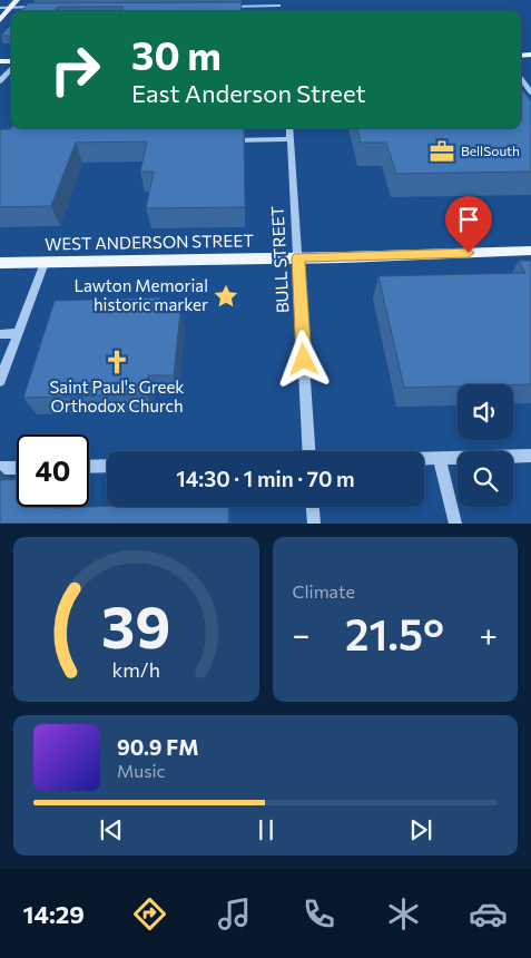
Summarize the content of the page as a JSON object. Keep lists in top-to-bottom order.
{
  "streets": {
    "main road": ["WEST ANDERSON STREET"],
    "street": ["BULL STREET"]
  },
  "crossings": [
    ["WEST ANDERSON STREET", "BULL STREET"]
  ],
  "places": {
    "office": ["BellSouth"],
    "place": ["Lawton Memorial historic marker"],
    "church": ["Saint Paul's Greek Orthodox Church"]
  },
  "page": {
    "turn": ["30 m", "East Anderson Street"],
    "limit": "40",
    "trip": "14:30 · 1 min · 70 m",
    "tile": "Climate",
    "heat": ["−", "21.5°", "+"],
    "song": ["90.9 FM", "Music"],
    "tabs": "14:29",
    "gauge": ["39", "km/h"]
  }
}
